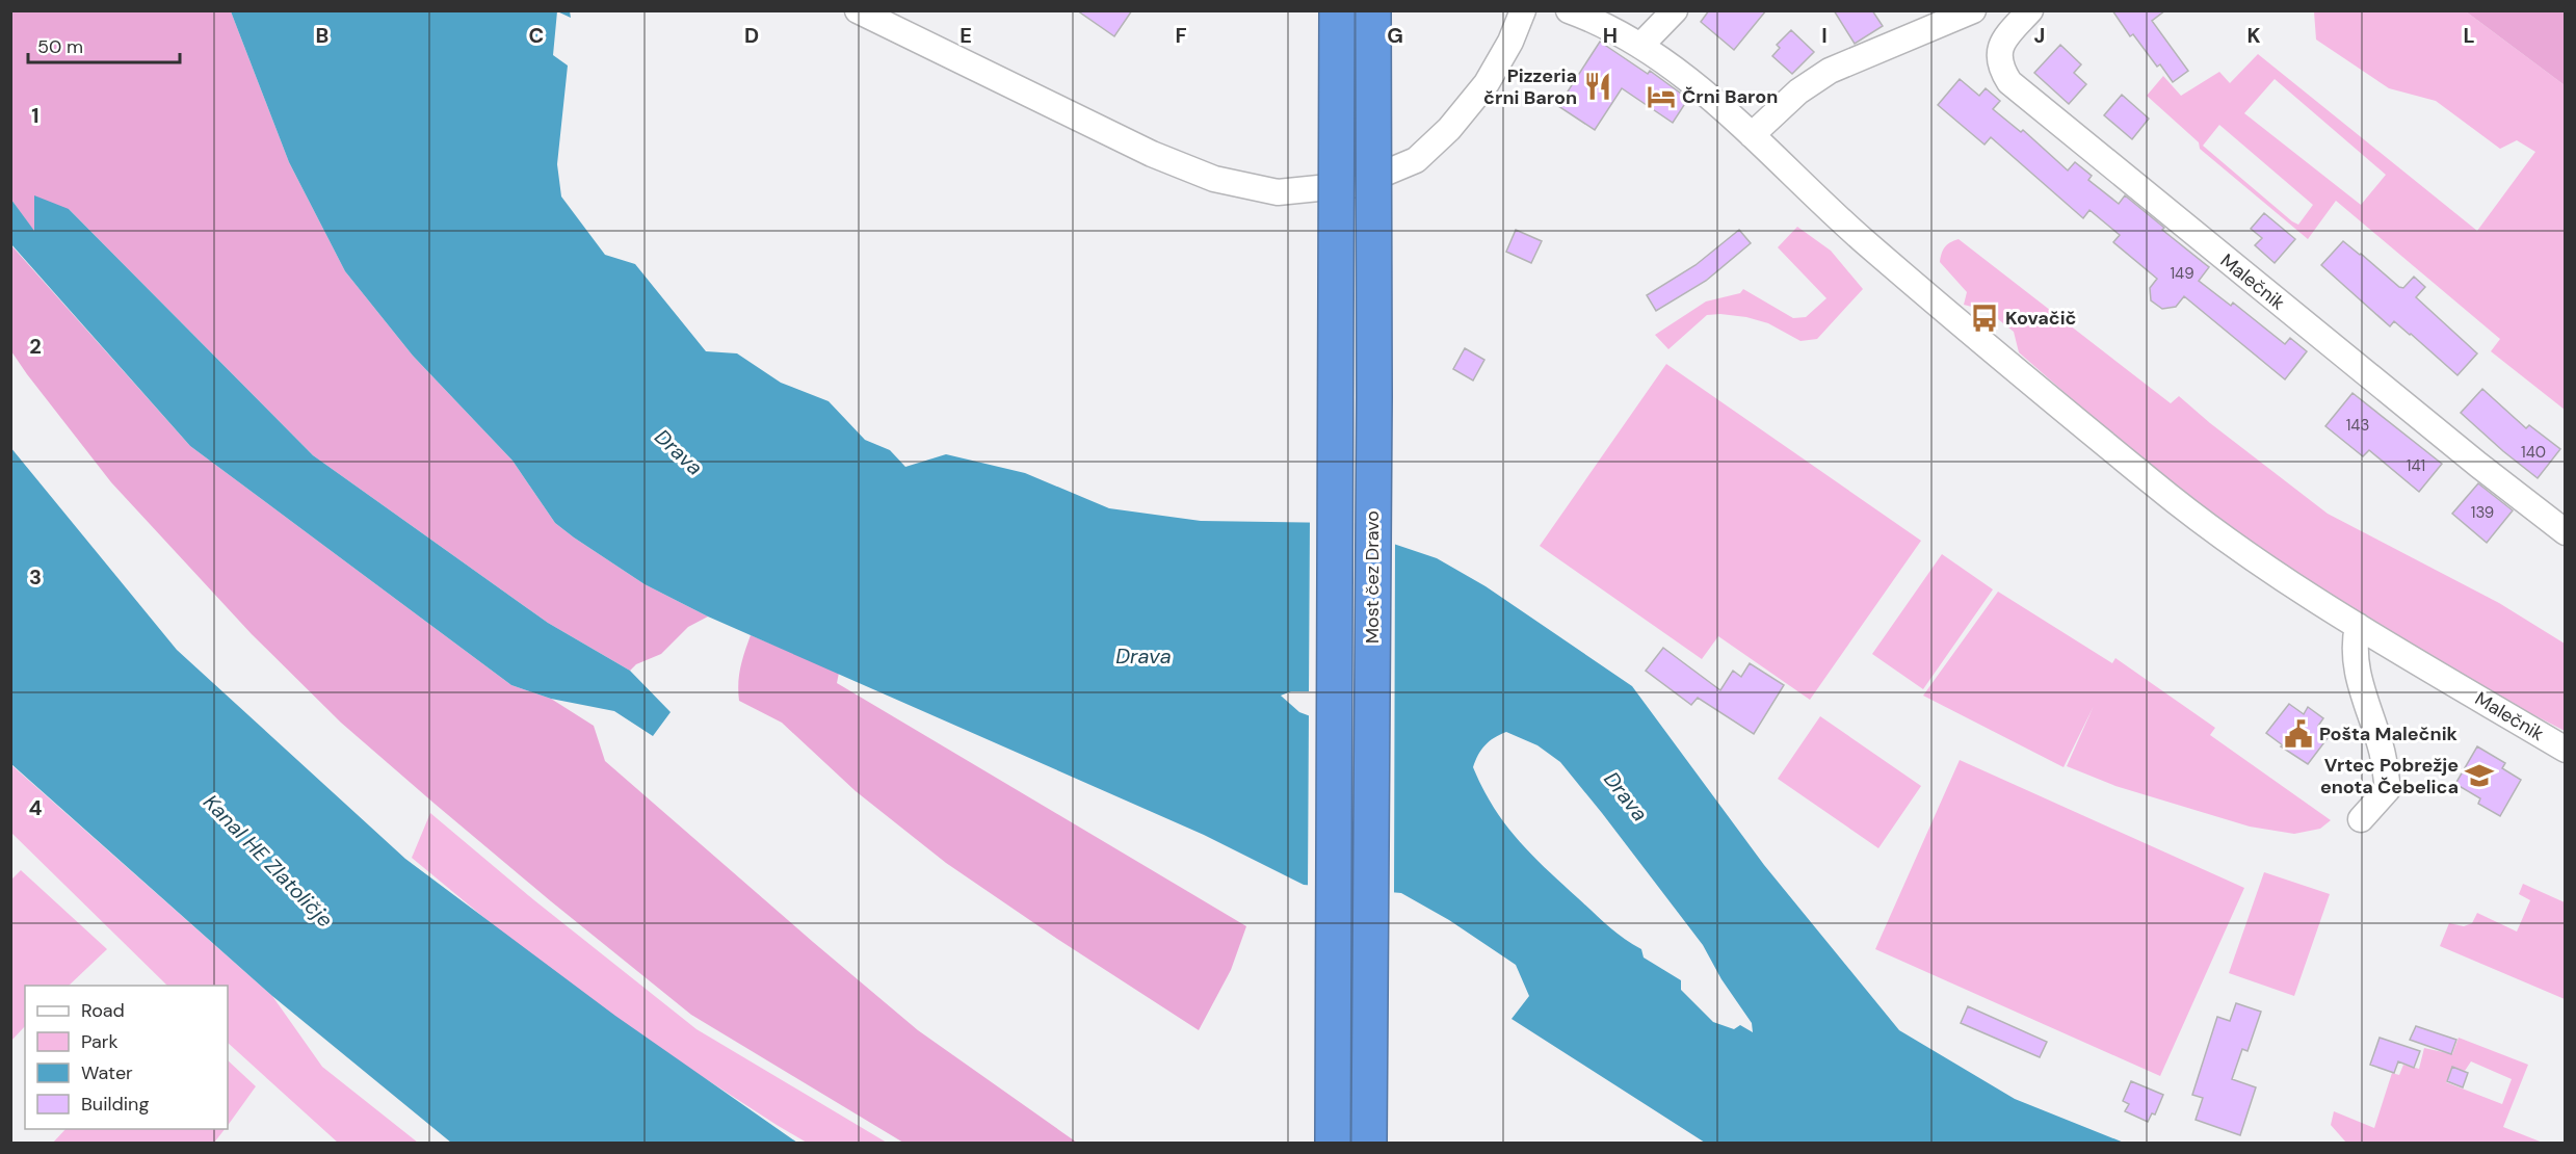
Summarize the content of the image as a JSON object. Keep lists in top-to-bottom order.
{
  "streets": {
    "highway": ["Most čez Dravo"],
    "street": ["Malečnik"]
  },
  "water": ["Drava", "Kanal HE Zlatoličje"],
  "places": {
    "restaurant": ["Pizzeria črni Baron"],
    "hotel": ["Črni Baron"],
    "bus stop": ["Kovačič"],
    "public building": ["Pošta Malečnik"],
    "school or university": ["Vrtec Pobrežje enota Čebelica"]
  },
  "house_numbers": [
    "149",
    "143",
    "140",
    "141",
    "139"
  ],
  "legend": [
    "Road",
    "Park",
    "Water",
    "Building"
  ],
  "scale_bar": "50 m",
  "grid": {
    "columns": [
      "B",
      "C",
      "D",
      "E",
      "F",
      "G",
      "H",
      "I",
      "J",
      "K",
      "L"
    ],
    "rows": [
      "1",
      "2",
      "3",
      "4"
    ]
  }
}
